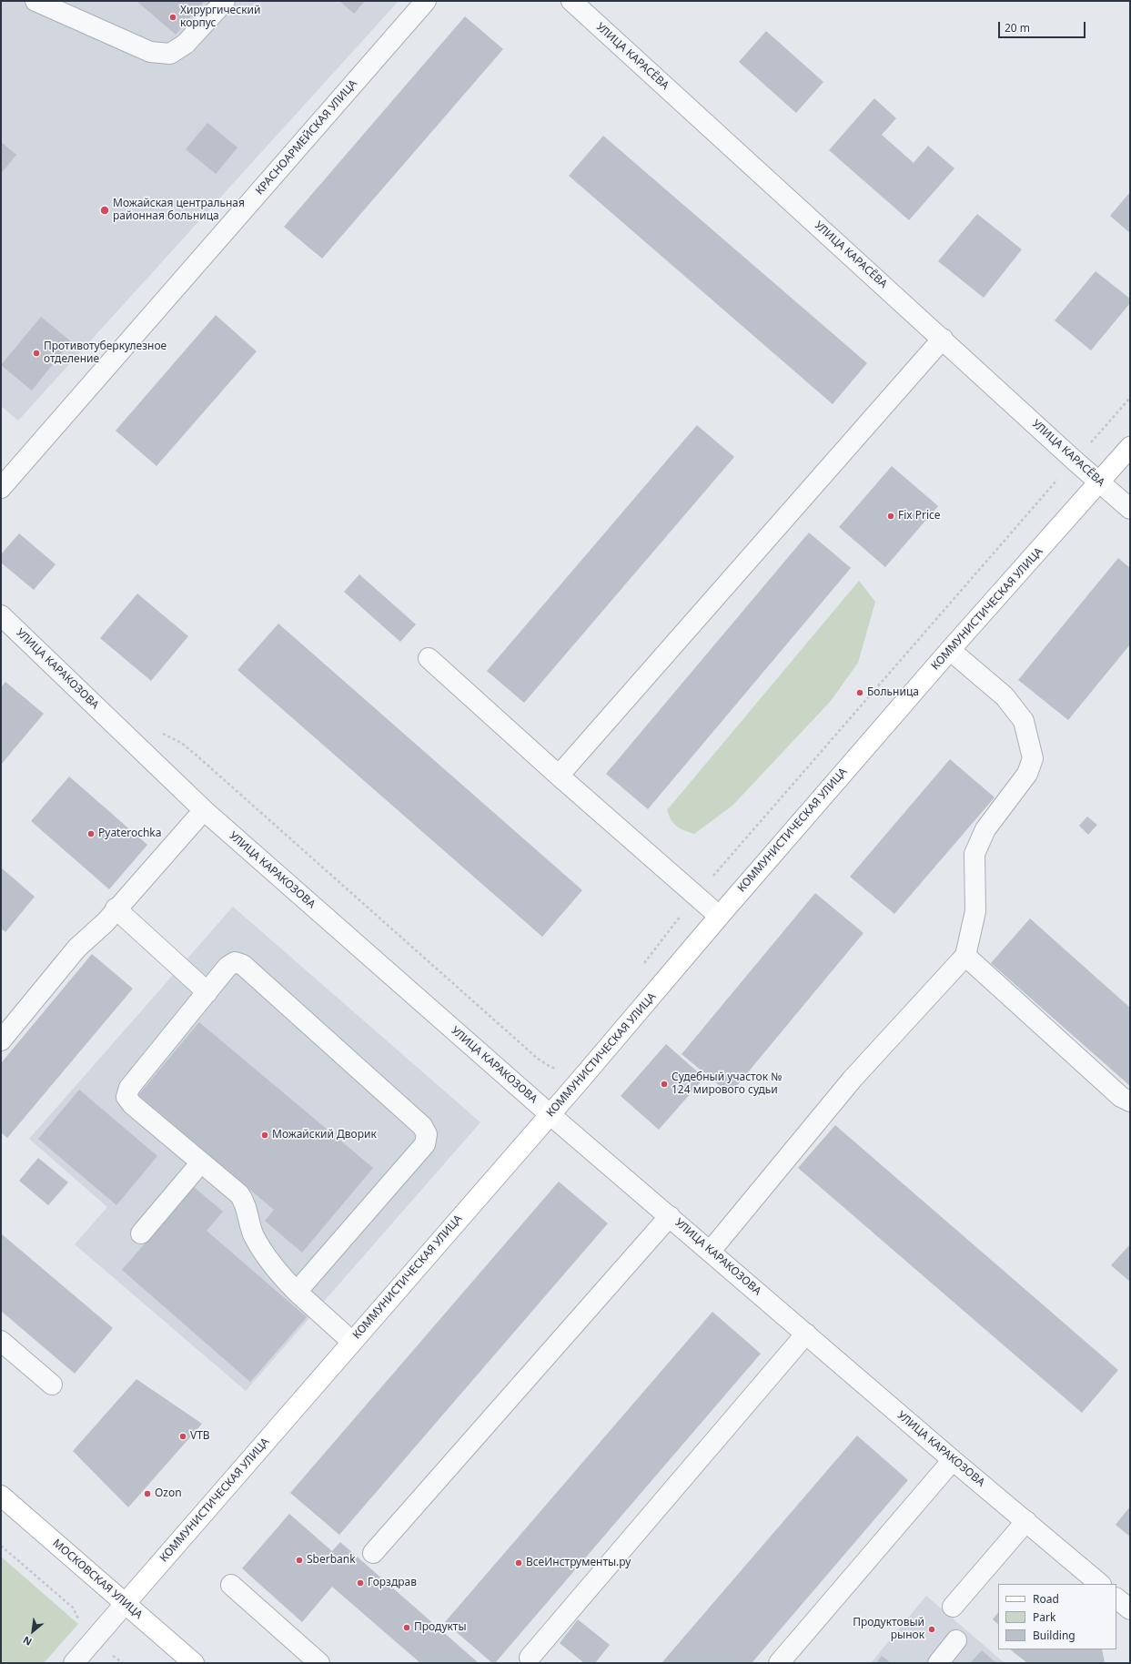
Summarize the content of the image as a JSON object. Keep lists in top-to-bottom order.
{
  "streets": {
    "main road": ["КОММУНИСТИЧЕСКАЯ УЛИЦА", "МОСКОВСКАЯ УЛИЦА"],
    "street": ["УЛИЦА КАРАСЁВА", "КРАСНОАРМЕЙСКАЯ УЛИЦА", "УЛИЦА КАРАКОЗОВА"]
  },
  "crossings": [
    ["УЛИЦА КАРАСЁВА", "КОММУНИСТИЧЕСКАЯ УЛИЦА"],
    ["КОММУНИСТИЧЕСКАЯ УЛИЦА", "УЛИЦА КАРАКОЗОВА"],
    ["КОММУНИСТИЧЕСКАЯ УЛИЦА", "МОСКОВСКАЯ УЛИЦА"]
  ],
  "places": [
    "Хирургический корпус",
    "Можайская центральная районная больница",
    "Противотуберкулезное отделение",
    "Fix Price",
    "Больница",
    "Pyaterochka",
    "Судебный участок № 124 мирового судьи",
    "Можайский Дворик",
    "VTB",
    "Ozon",
    "Sberbank",
    "ВсеИнструменты.ру",
    "Горздрав",
    "Продукты",
    "Продуктовый рынок"
  ],
  "legend": ["Road", "Park", "Building"],
  "scale_bar": "20 m",
  "north": "bottom left"
}
